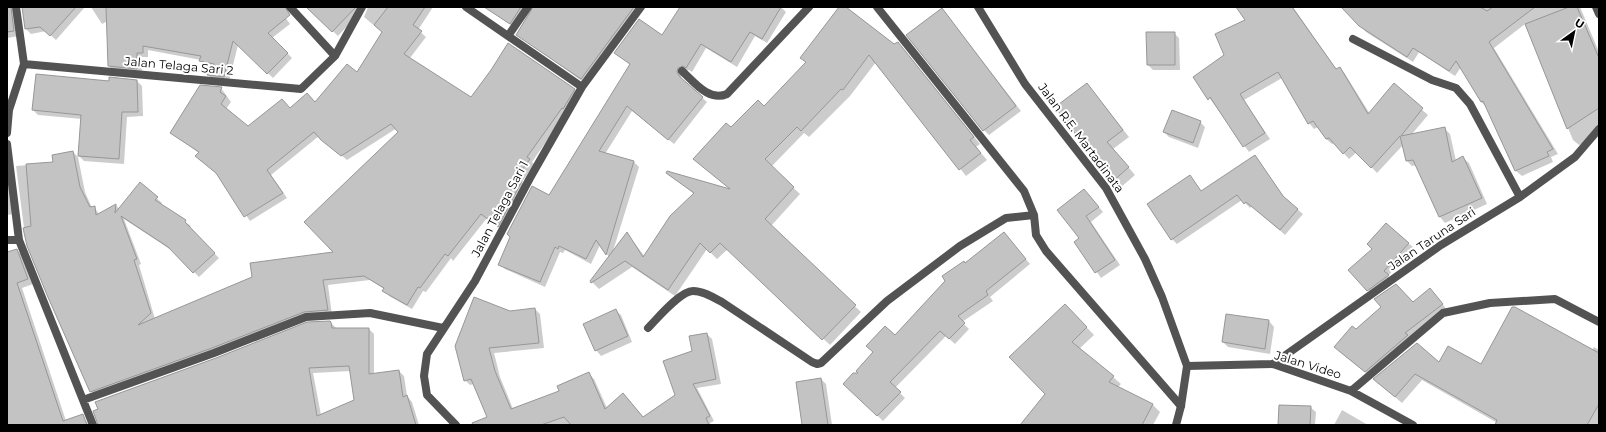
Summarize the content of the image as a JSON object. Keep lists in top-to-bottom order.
{
  "streets": {
    "street": [
      "Jalan Telaga Sari 2",
      "Jalan R.E. Martadinata",
      "Jalan Telaga Sari 1",
      "Jalan Taruna Sari",
      "Jalan Video"
    ]
  },
  "crossings": [
    ["Jalan R.E. Martadinata", "Jalan Video"],
    ["Jalan Taruna Sari", "Jalan Video"]
  ],
  "north": "top right"
}
